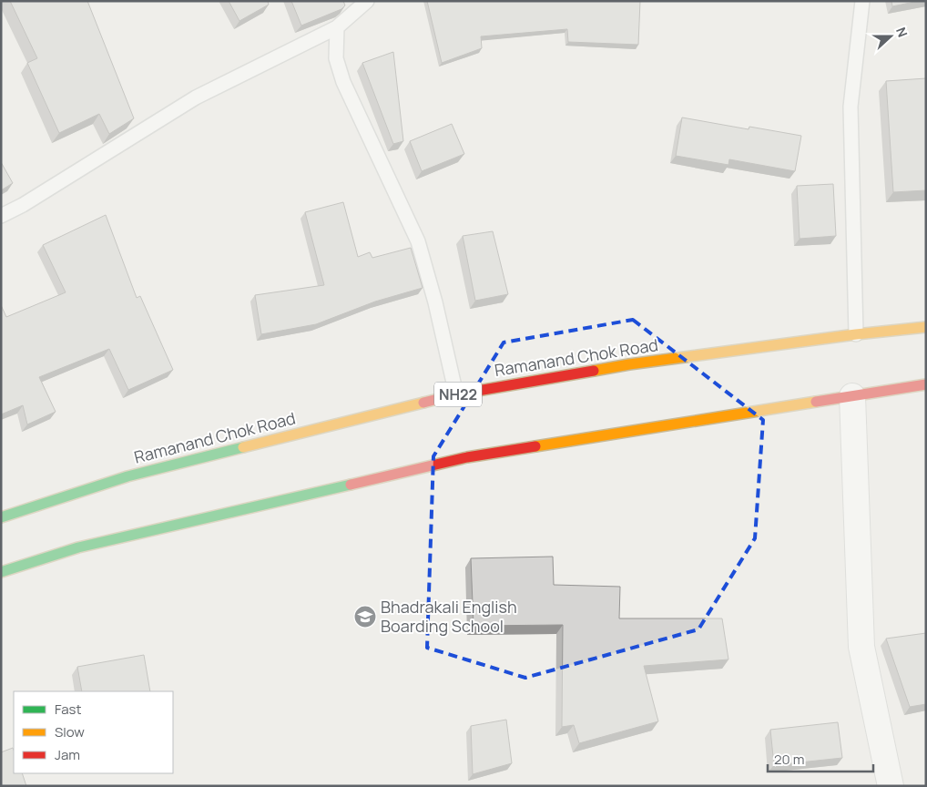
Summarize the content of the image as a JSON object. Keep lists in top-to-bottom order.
{
  "streets": {
    "highway": ["Ramanand Chok Road", "NH22"]
  },
  "places": {
    "school or university": ["Bhadrakali English Boarding School"]
  },
  "legend": ["Fast", "Slow", "Jam"],
  "scale_bar": "20 m",
  "north": "right"
}
